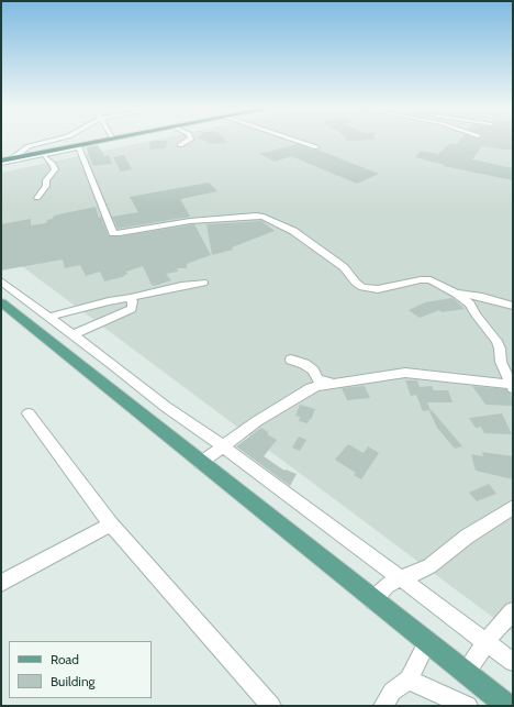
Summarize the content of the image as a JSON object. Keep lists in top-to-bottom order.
{
  "legend": ["Road", "Building"]
}
